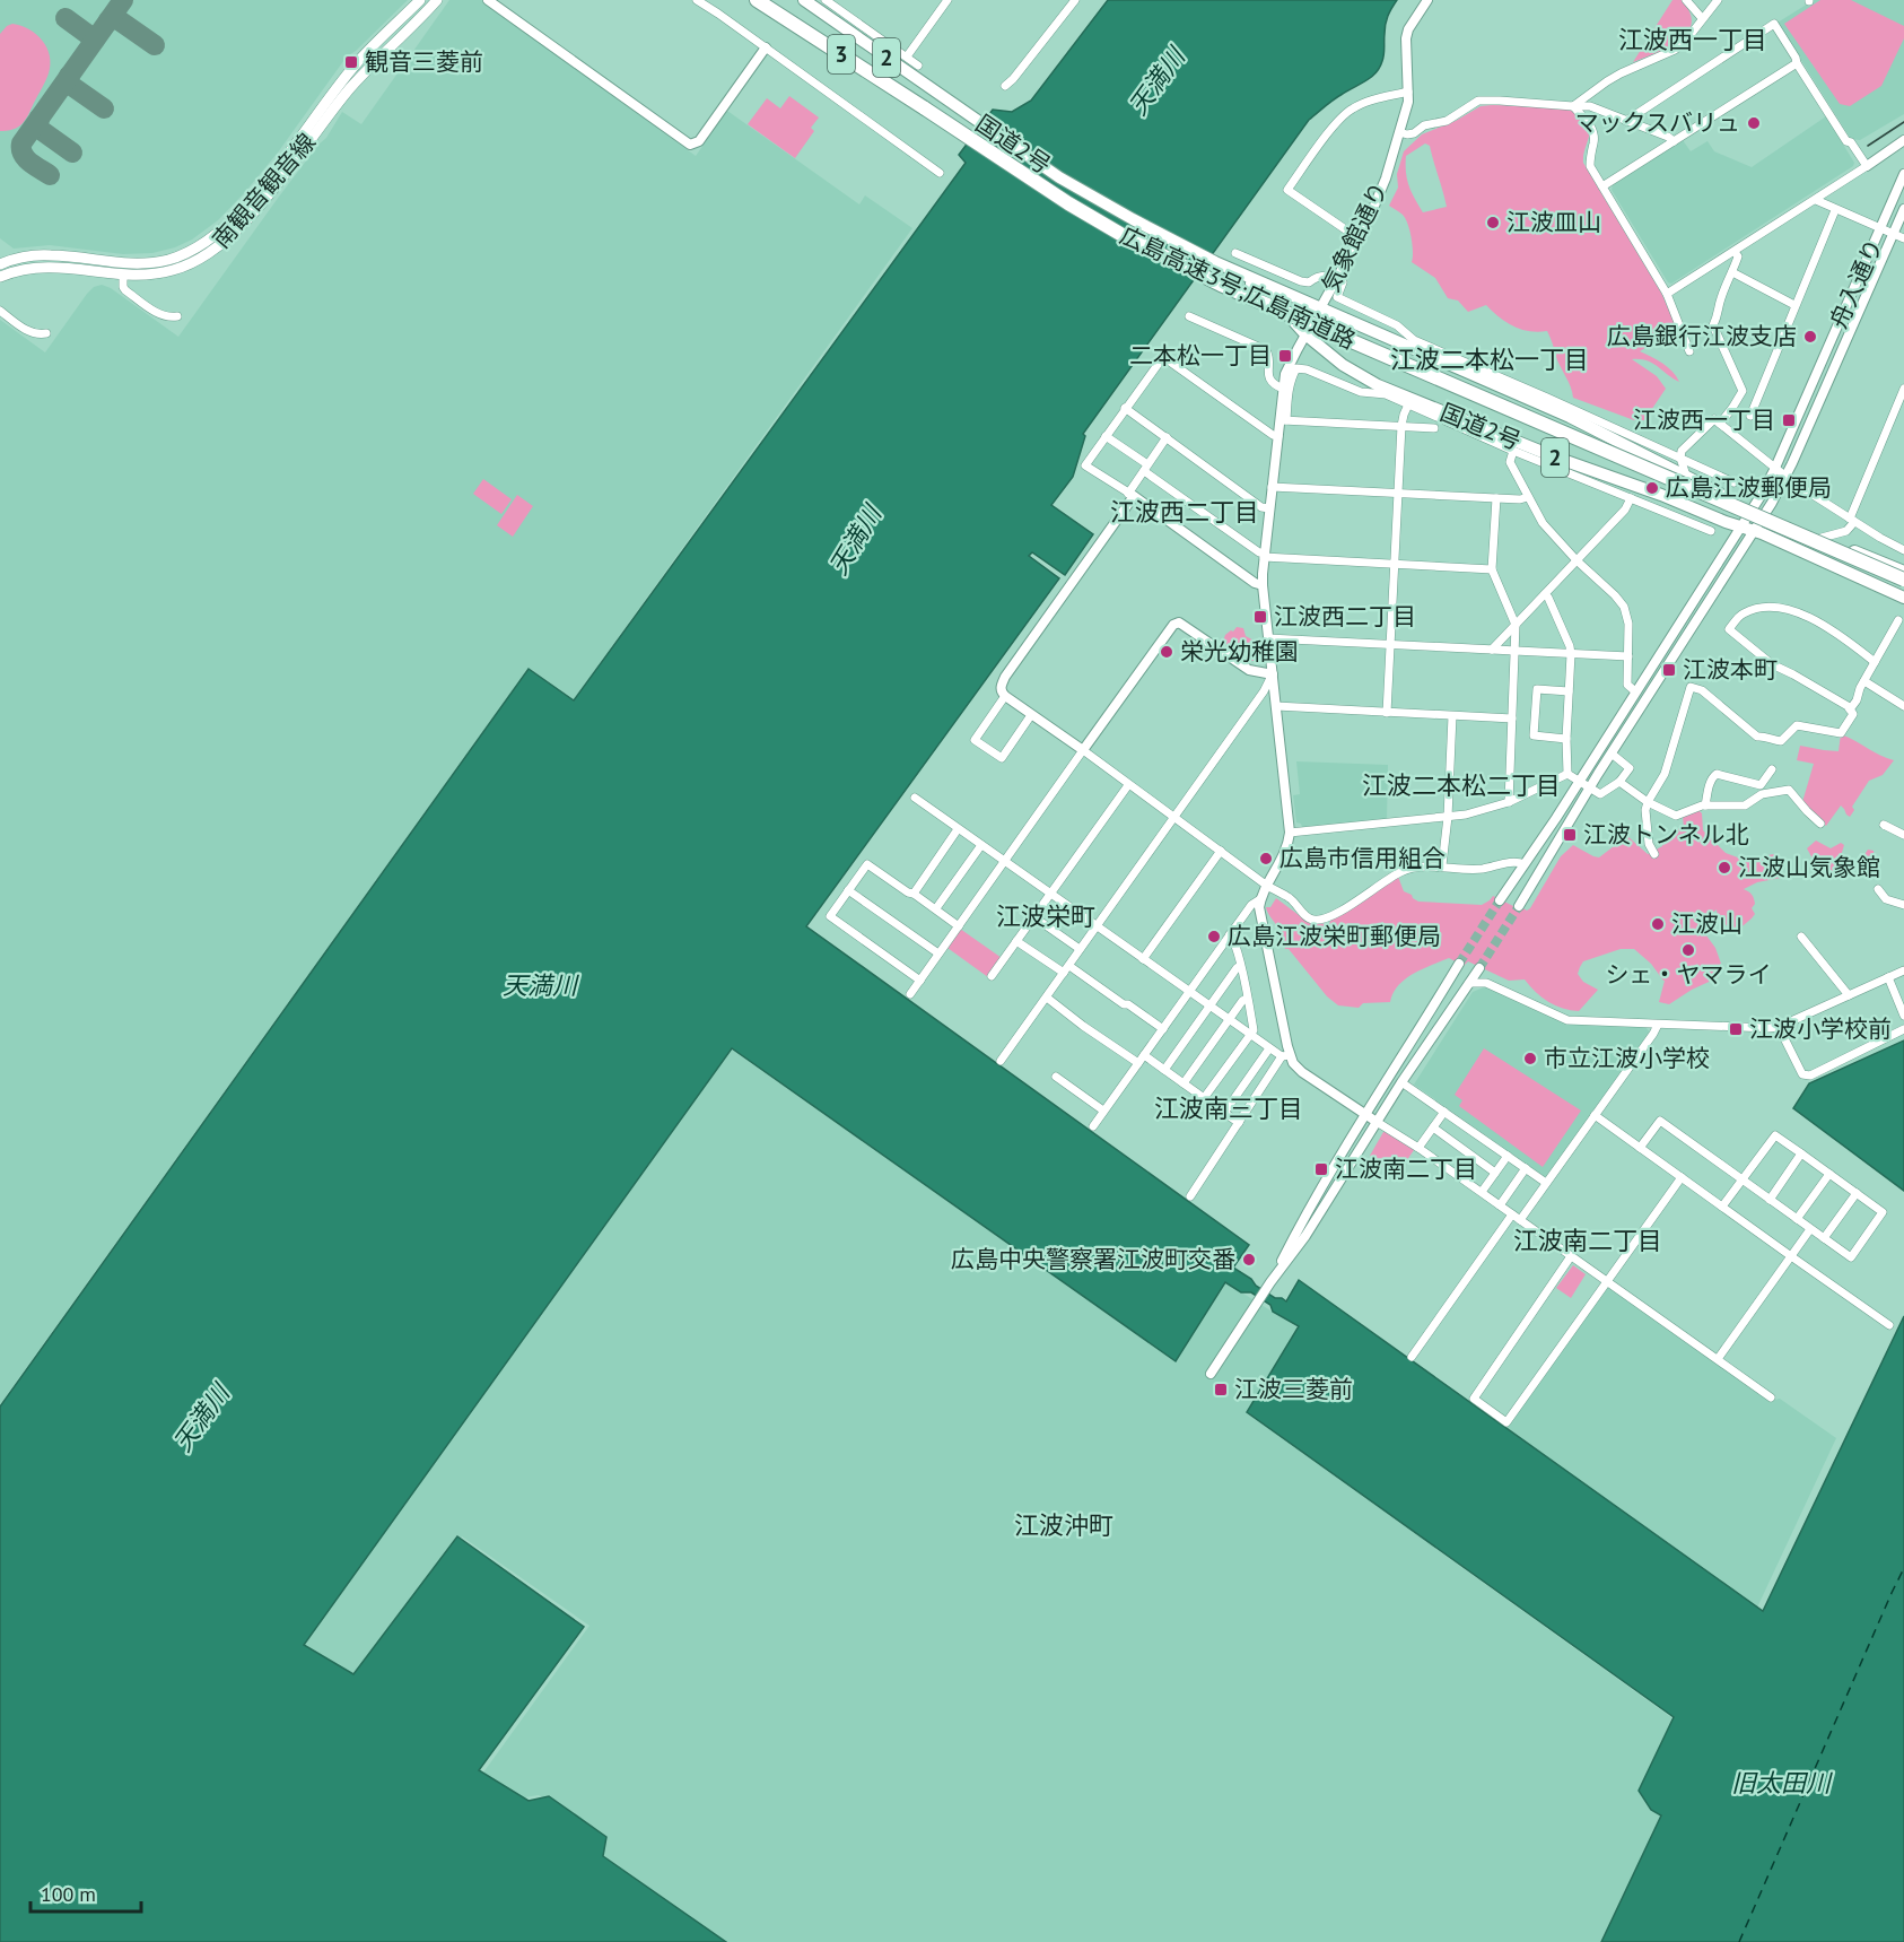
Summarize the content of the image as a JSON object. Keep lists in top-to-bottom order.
{
  "streets": {
    "highway": [
      "3",
      "2",
      "国道2号",
      "広島高速3号;広島南道路"
    ],
    "main road": ["南観音観音線"],
    "street": ["気象館通り", "舟入通り"]
  },
  "crossings": [
    ["3", "広島高速3号;広島南道路"],
    ["国道2号", "気象館通り"],
    ["国道2号", "舟入通り"]
  ],
  "districts": [
    "江波西一丁目",
    "江波二本松一丁目",
    "江波西二丁目",
    "江波二本松二丁目",
    "江波栄町",
    "江波南三丁目",
    "江波南二丁目",
    "江波沖町"
  ],
  "water": ["天満川", "旧太田川"],
  "places": {
    "transit": [
      "観音三菱前",
      "二本松一丁目",
      "江波西一丁目",
      "江波西二丁目",
      "江波本町",
      "江波トンネル北",
      "江波小学校前",
      "江波南二丁目",
      "江波三菱前"
    ],
    "other": [
      "マックスバリュ",
      "江波皿山",
      "広島銀行江波支店",
      "広島江波郵便局",
      "栄光幼稚園",
      "広島市信用組合",
      "江波山気象館",
      "江波山",
      "広島江波栄町郵便局",
      "シェ・ヤマライ",
      "市立江波小学校",
      "広島中央警察署江波町交番"
    ]
  },
  "scale_bar": "100 m"
}
